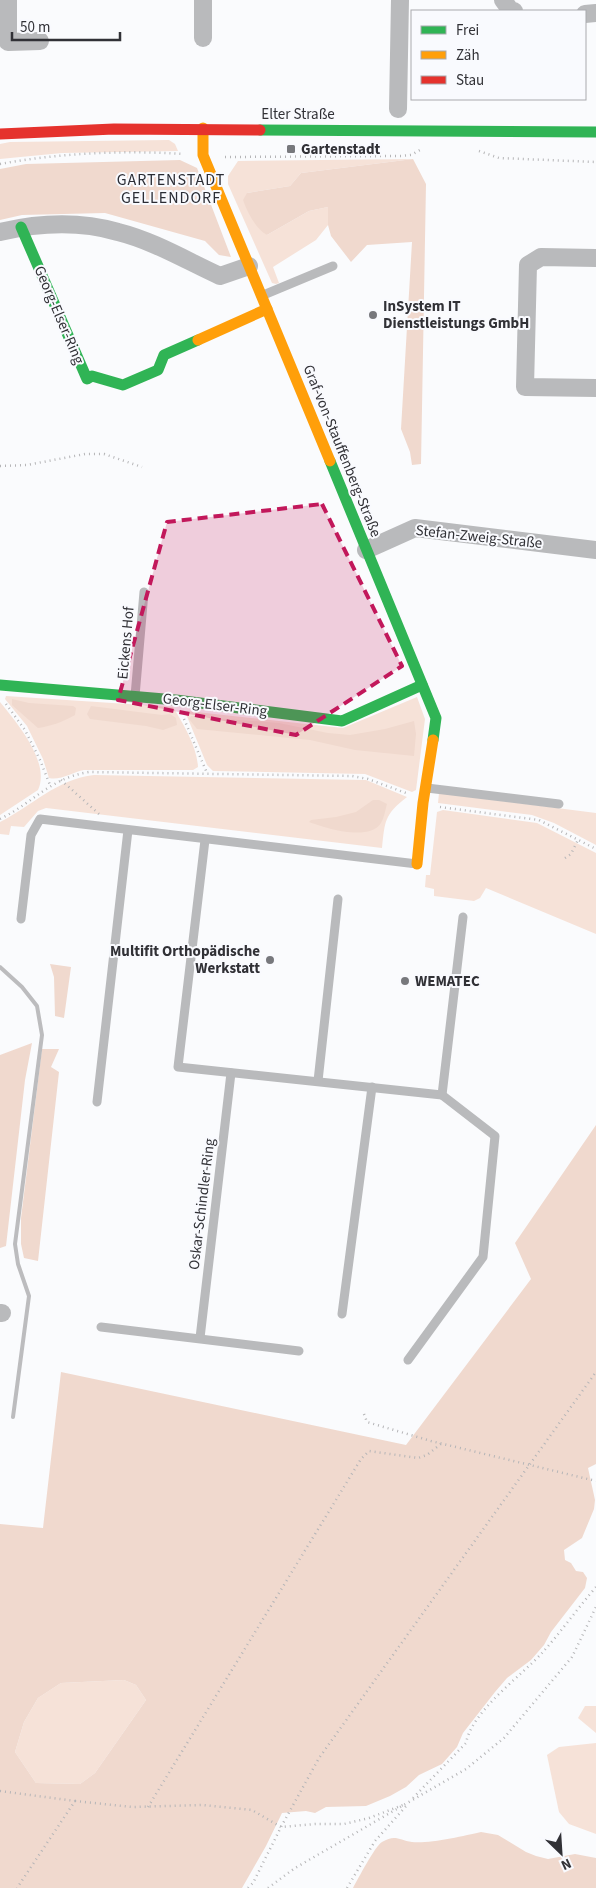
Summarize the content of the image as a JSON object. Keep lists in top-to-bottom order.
{
  "streets": {
    "street": [
      "Elter Straße",
      "Georg-Elser-Ring",
      "Graf-von-Stauffenberg-Straße",
      "Stefan-Zweig-Straße"
    ],
    "lane": ["Eickens Hof", "Oskar-Schindler-Ring"]
  },
  "crossings": [
    ["Elter Straße", "Graf-von-Stauffenberg-Straße"],
    ["Georg-Elser-Ring", "Graf-von-Stauffenberg-Straße"],
    ["Georg-Elser-Ring", "Eickens Hof"],
    ["Graf-von-Stauffenberg-Straße", "Stefan-Zweig-Straße"]
  ],
  "districts": ["GARTENSTADT GELLENDORF"],
  "places": {
    "transit": ["Gartenstadt"],
    "other": ["InSystem IT Dienstleistungs GmbH", "Multifit Orthopädische Werkstatt", "WEMATEC"]
  },
  "legend": ["Frei", "Zäh", "Stau"],
  "scale_bar": "50 m",
  "north": "bottom right"
}
